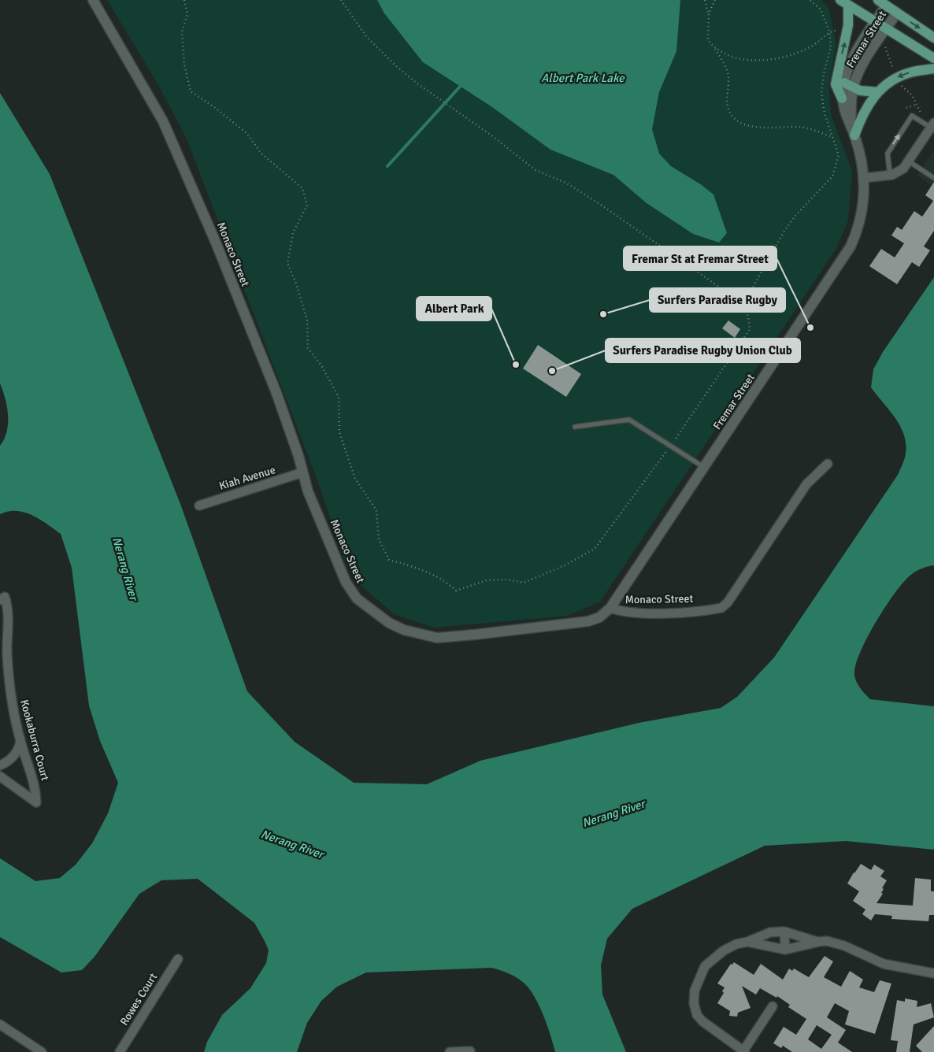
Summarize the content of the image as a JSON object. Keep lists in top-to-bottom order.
{
  "streets": {
    "street": [
      "Fremar Street",
      "Monaco Street",
      "Kiah Avenue",
      "Kookaburra Court",
      "Rowes Court"
    ]
  },
  "crossings": [
    ["Fremar Street", "Monaco Street"],
    ["Monaco Street", "Kiah Avenue"]
  ],
  "water": ["Albert Park Lake", "Nerang River"],
  "places": [
    "Surfers Paradise Rugby",
    "Fremar St at Fremar Street",
    "Albert Park",
    "Surfers Paradise Rugby Union Club"
  ]
}
